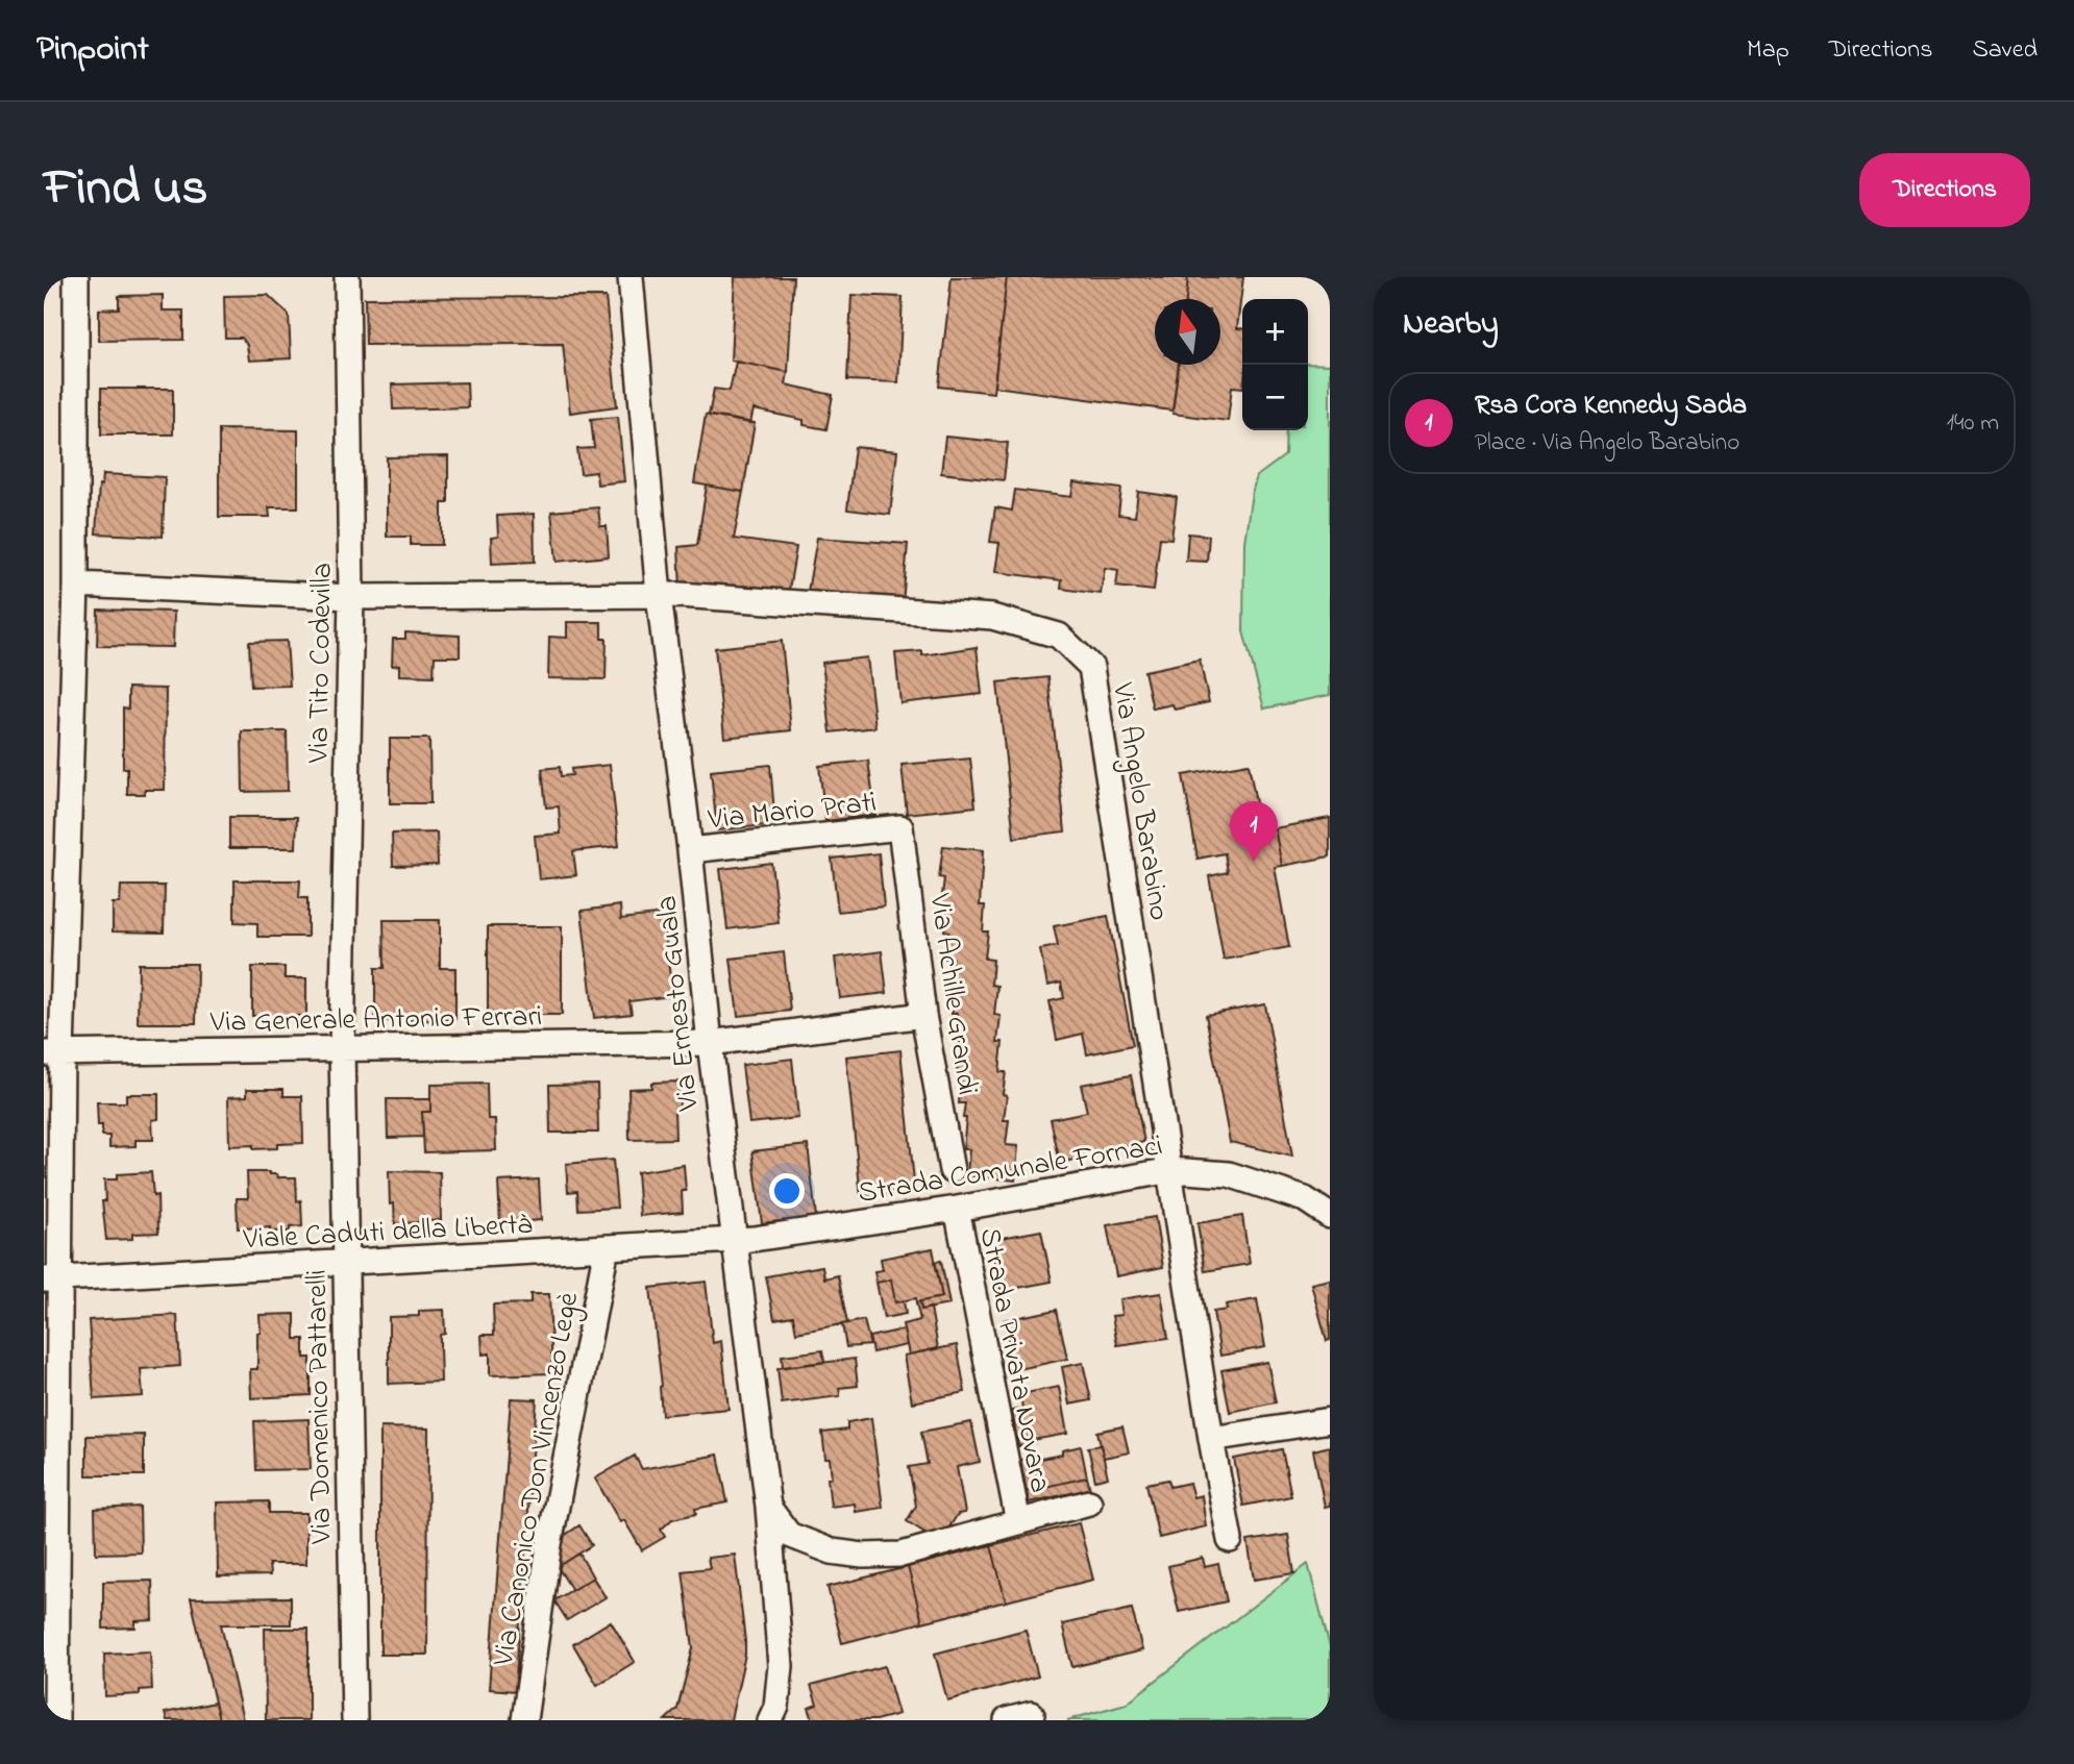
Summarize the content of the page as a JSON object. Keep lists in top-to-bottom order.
{
  "streets": {
    "street": [
      "Via Tito Codevilla",
      "Via Angelo Barabino",
      "Via Mario Prati",
      "Via Achille Grandi",
      "Via Ernesto Guala",
      "Via Generale Antonio Ferrari",
      "Strada Comunale Fornaci",
      "Viale Caduti della Libertà",
      "Strada Privata Novara",
      "Via Domenico Pattarelli",
      "Via Canonico Don Vincenzo Legè"
    ]
  },
  "crossings": [
    ["Via Tito Codevilla", "Via Angelo Barabino"],
    ["Via Tito Codevilla", "Via Generale Antonio Ferrari"],
    ["Via Tito Codevilla", "Via Domenico Pattarelli"],
    ["Via Angelo Barabino", "Via Ernesto Guala"],
    ["Via Angelo Barabino", "Strada Comunale Fornaci"],
    ["Via Mario Prati", "Via Achille Grandi"],
    ["Via Mario Prati", "Via Ernesto Guala"],
    ["Via Achille Grandi", "Via Generale Antonio Ferrari"],
    ["Via Ernesto Guala", "Via Generale Antonio Ferrari"],
    ["Via Ernesto Guala", "Strada Comunale Fornaci"],
    ["Via Ernesto Guala", "Viale Caduti della Libertà"],
    ["Via Ernesto Guala", "Strada Privata Novara"],
    ["Via Generale Antonio Ferrari", "Via Domenico Pattarelli"],
    ["Strada Comunale Fornaci", "Viale Caduti della Libertà"],
    ["Strada Comunale Fornaci", "Strada Privata Novara"],
    ["Viale Caduti della Libertà", "Via Domenico Pattarelli"],
    ["Viale Caduti della Libertà", "Via Canonico Don Vincenzo Legè"]
  ],
  "north": "top",
  "page": {
    "header": "Pinpoint",
    "nav": ["Map", "Directions", "Saved"],
    "title": "Find us",
    "buttons": "Directions",
    "heading": "Nearby",
    "map_buttons": ["+", "−"],
    "list": [
      {
        "mark": "1",
        "name": "Rsa Cora Kennedy Sada",
        "note": "Place · Via Angelo Barabino",
        "value": "140 m"
      }
    ],
    "pins": "1"
  }
}
